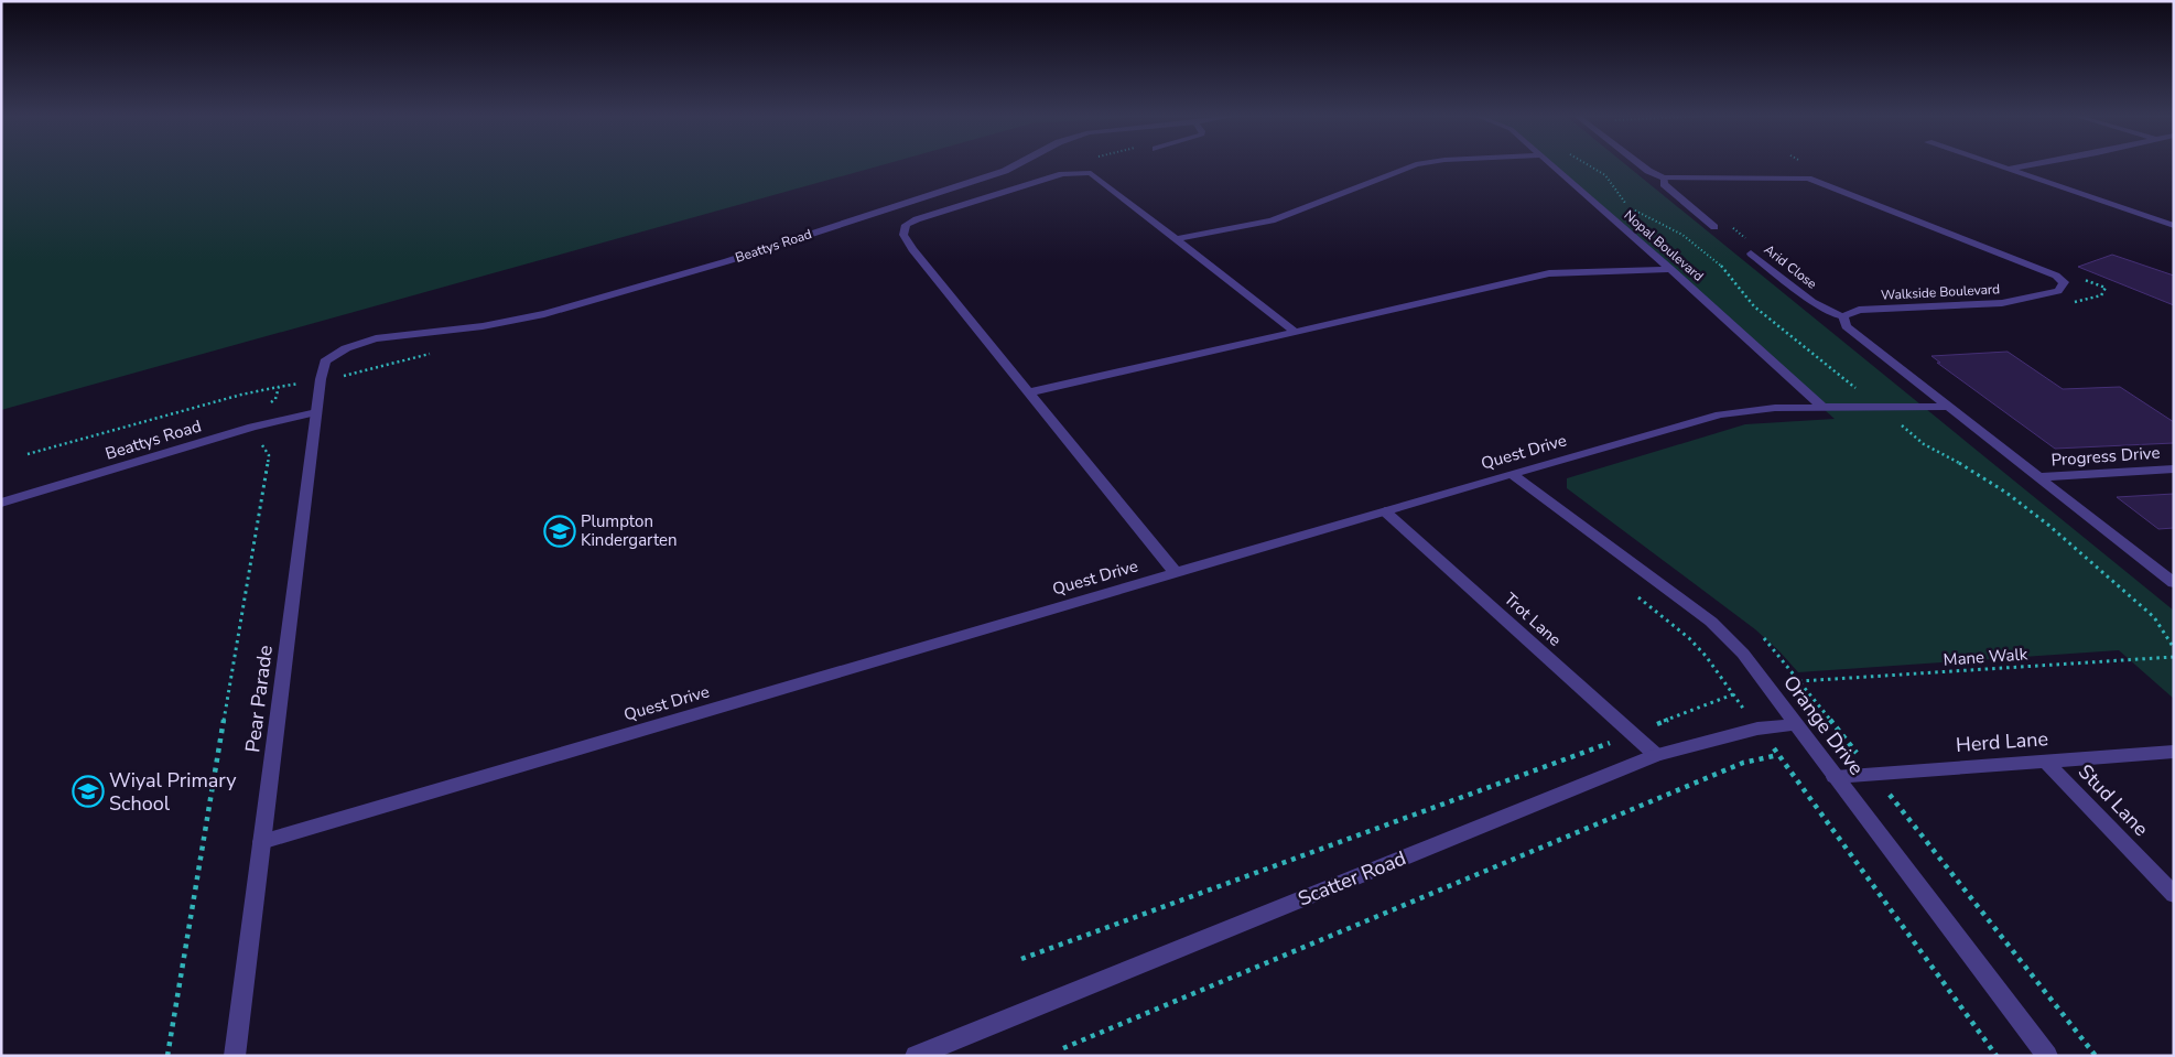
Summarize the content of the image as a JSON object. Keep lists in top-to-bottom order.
{
  "streets": {
    "street": [
      "Beattys Road",
      "Nopal Boulevard",
      "Arid Close",
      "Walkside Boulevard",
      "Quest Drive",
      "Progress Drive",
      "Trot Lane",
      "Pear Parade",
      "Orange Drive",
      "Herd Lane",
      "Stud Lane",
      "Scatter Road"
    ],
    "path": ["Mane Walk"]
  },
  "crossings": [
    ["Beattys Road", "Pear Parade"],
    ["Nopal Boulevard", "Quest Drive"],
    ["Arid Close", "Walkside Boulevard"],
    ["Quest Drive", "Trot Lane"],
    ["Quest Drive", "Pear Parade"],
    ["Quest Drive", "Orange Drive"],
    ["Trot Lane", "Scatter Road"],
    ["Orange Drive", "Herd Lane"],
    ["Orange Drive", "Scatter Road"],
    ["Herd Lane", "Stud Lane"]
  ],
  "places": {
    "school or university": ["Plumpton Kindergarten", "Wiyal Primary School"]
  }
}
